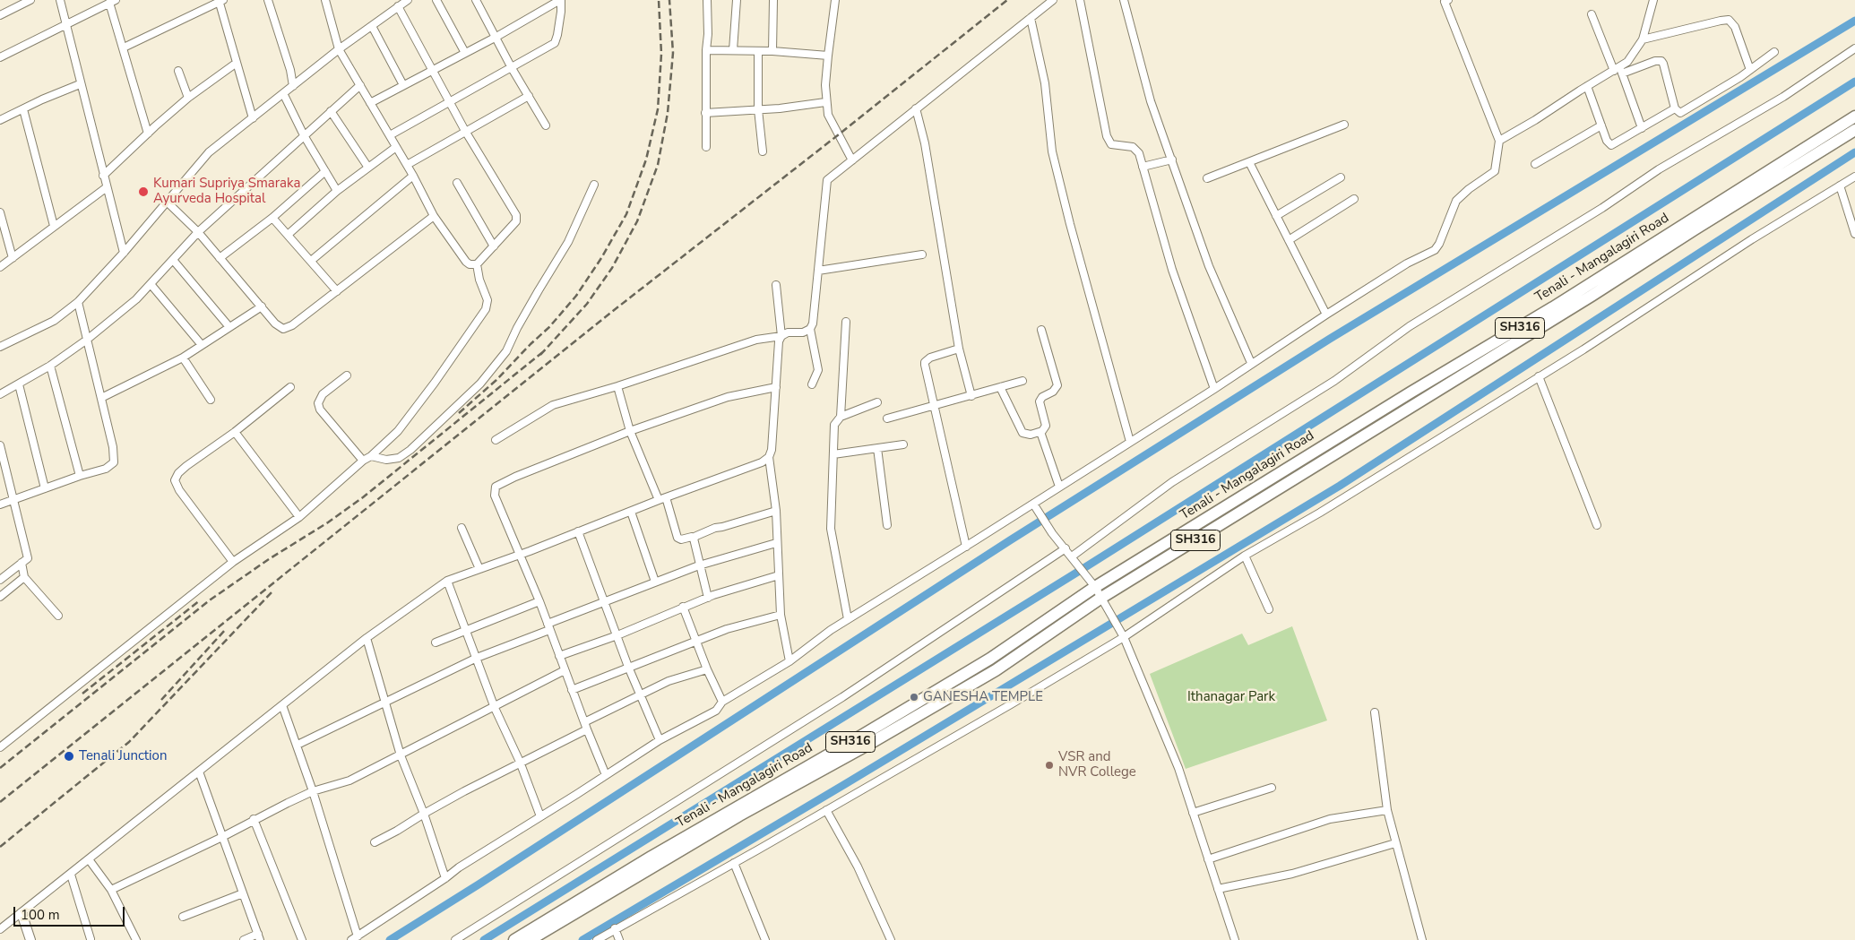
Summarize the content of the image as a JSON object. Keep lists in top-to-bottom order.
{
  "streets": {
    "main road": ["Tenali - Mangalagiri Road", "SH316"]
  },
  "parks": ["Ithanagar Park"],
  "places": [
    "Kumari Supriya Smaraka Ayurveda Hospital",
    "GANESHA TEMPLE",
    "Tenali Junction",
    "VSR and NVR College"
  ],
  "scale_bar": "100 m"
}
